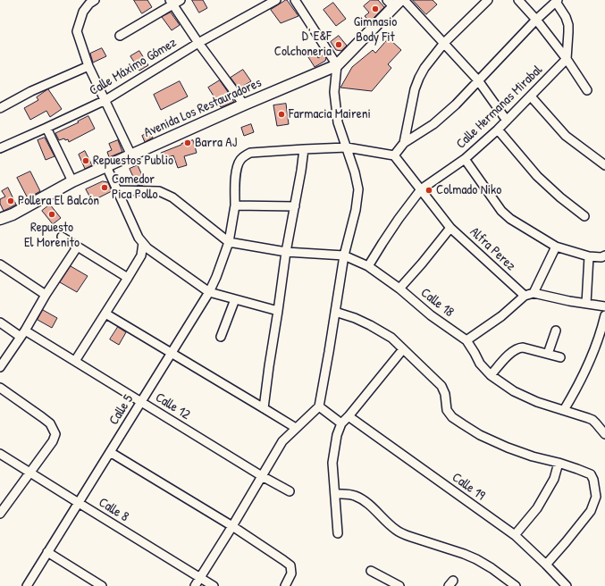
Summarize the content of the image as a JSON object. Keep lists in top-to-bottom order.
{
  "streets": {
    "street": [
      "Calle Máximo Gómez",
      "Calle Hermanas Mirabal",
      "Avenida Los Restauradores",
      "Alfra Perez",
      "Calle 18",
      "Calle 12",
      "Calle 5",
      "Calle 19",
      "Calle 8"
    ]
  },
  "crossings": [
    ["Calle Hermanas Mirabal", "Alfra Perez"],
    ["Calle Hermanas Mirabal", "Calle 18"],
    ["Calle 18", "Calle 5"],
    ["Calle 12", "Calle 5"],
    ["Calle 5", "Calle 8"]
  ],
  "places": [
    "Gimnasio Body Fit",
    "D' E&F Colchoneria",
    "Farmacia Maireni",
    "Barra AJ",
    "Repuestos Publio",
    "Comedor Pica Pollo",
    "Colmado Niko",
    "Pollera El Balcón",
    "Repuesto El Morenito"
  ]
}
